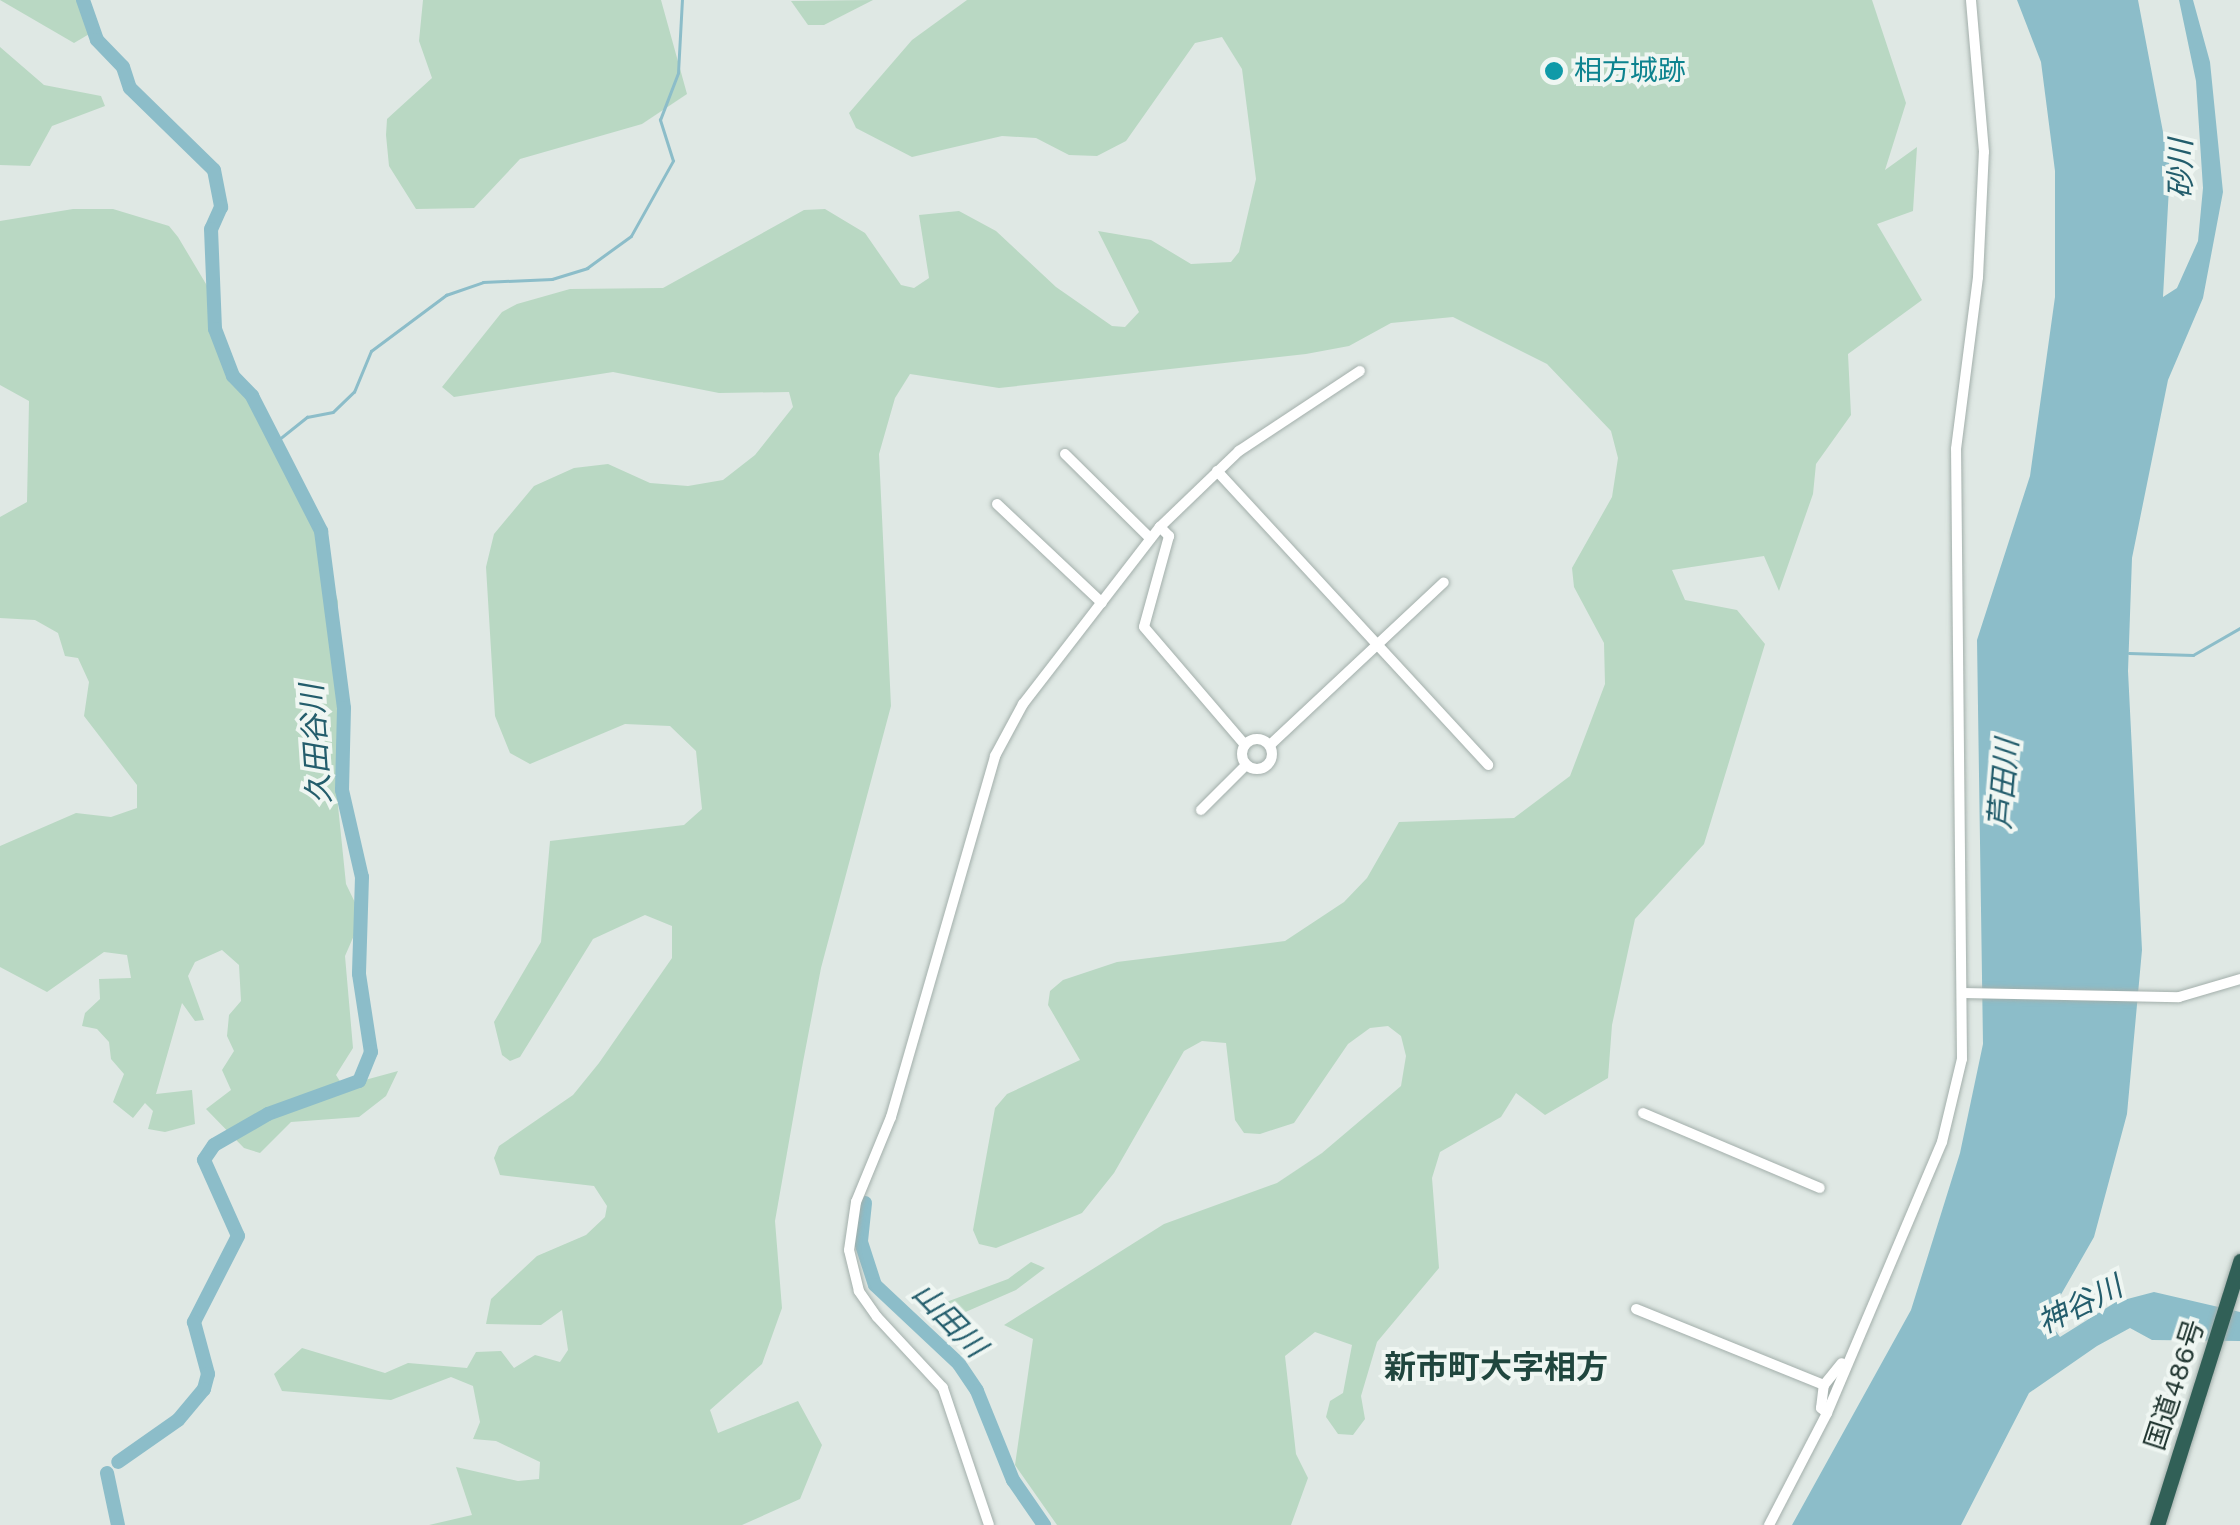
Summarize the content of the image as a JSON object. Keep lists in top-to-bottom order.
{
  "streets": {
    "highway": ["国道486号"]
  },
  "districts": ["新市町大字相方"],
  "water": [
    "砂川",
    "久田谷川",
    "芦田川",
    "神谷川",
    "山田川"
  ],
  "places": ["相方城跡"]
}
